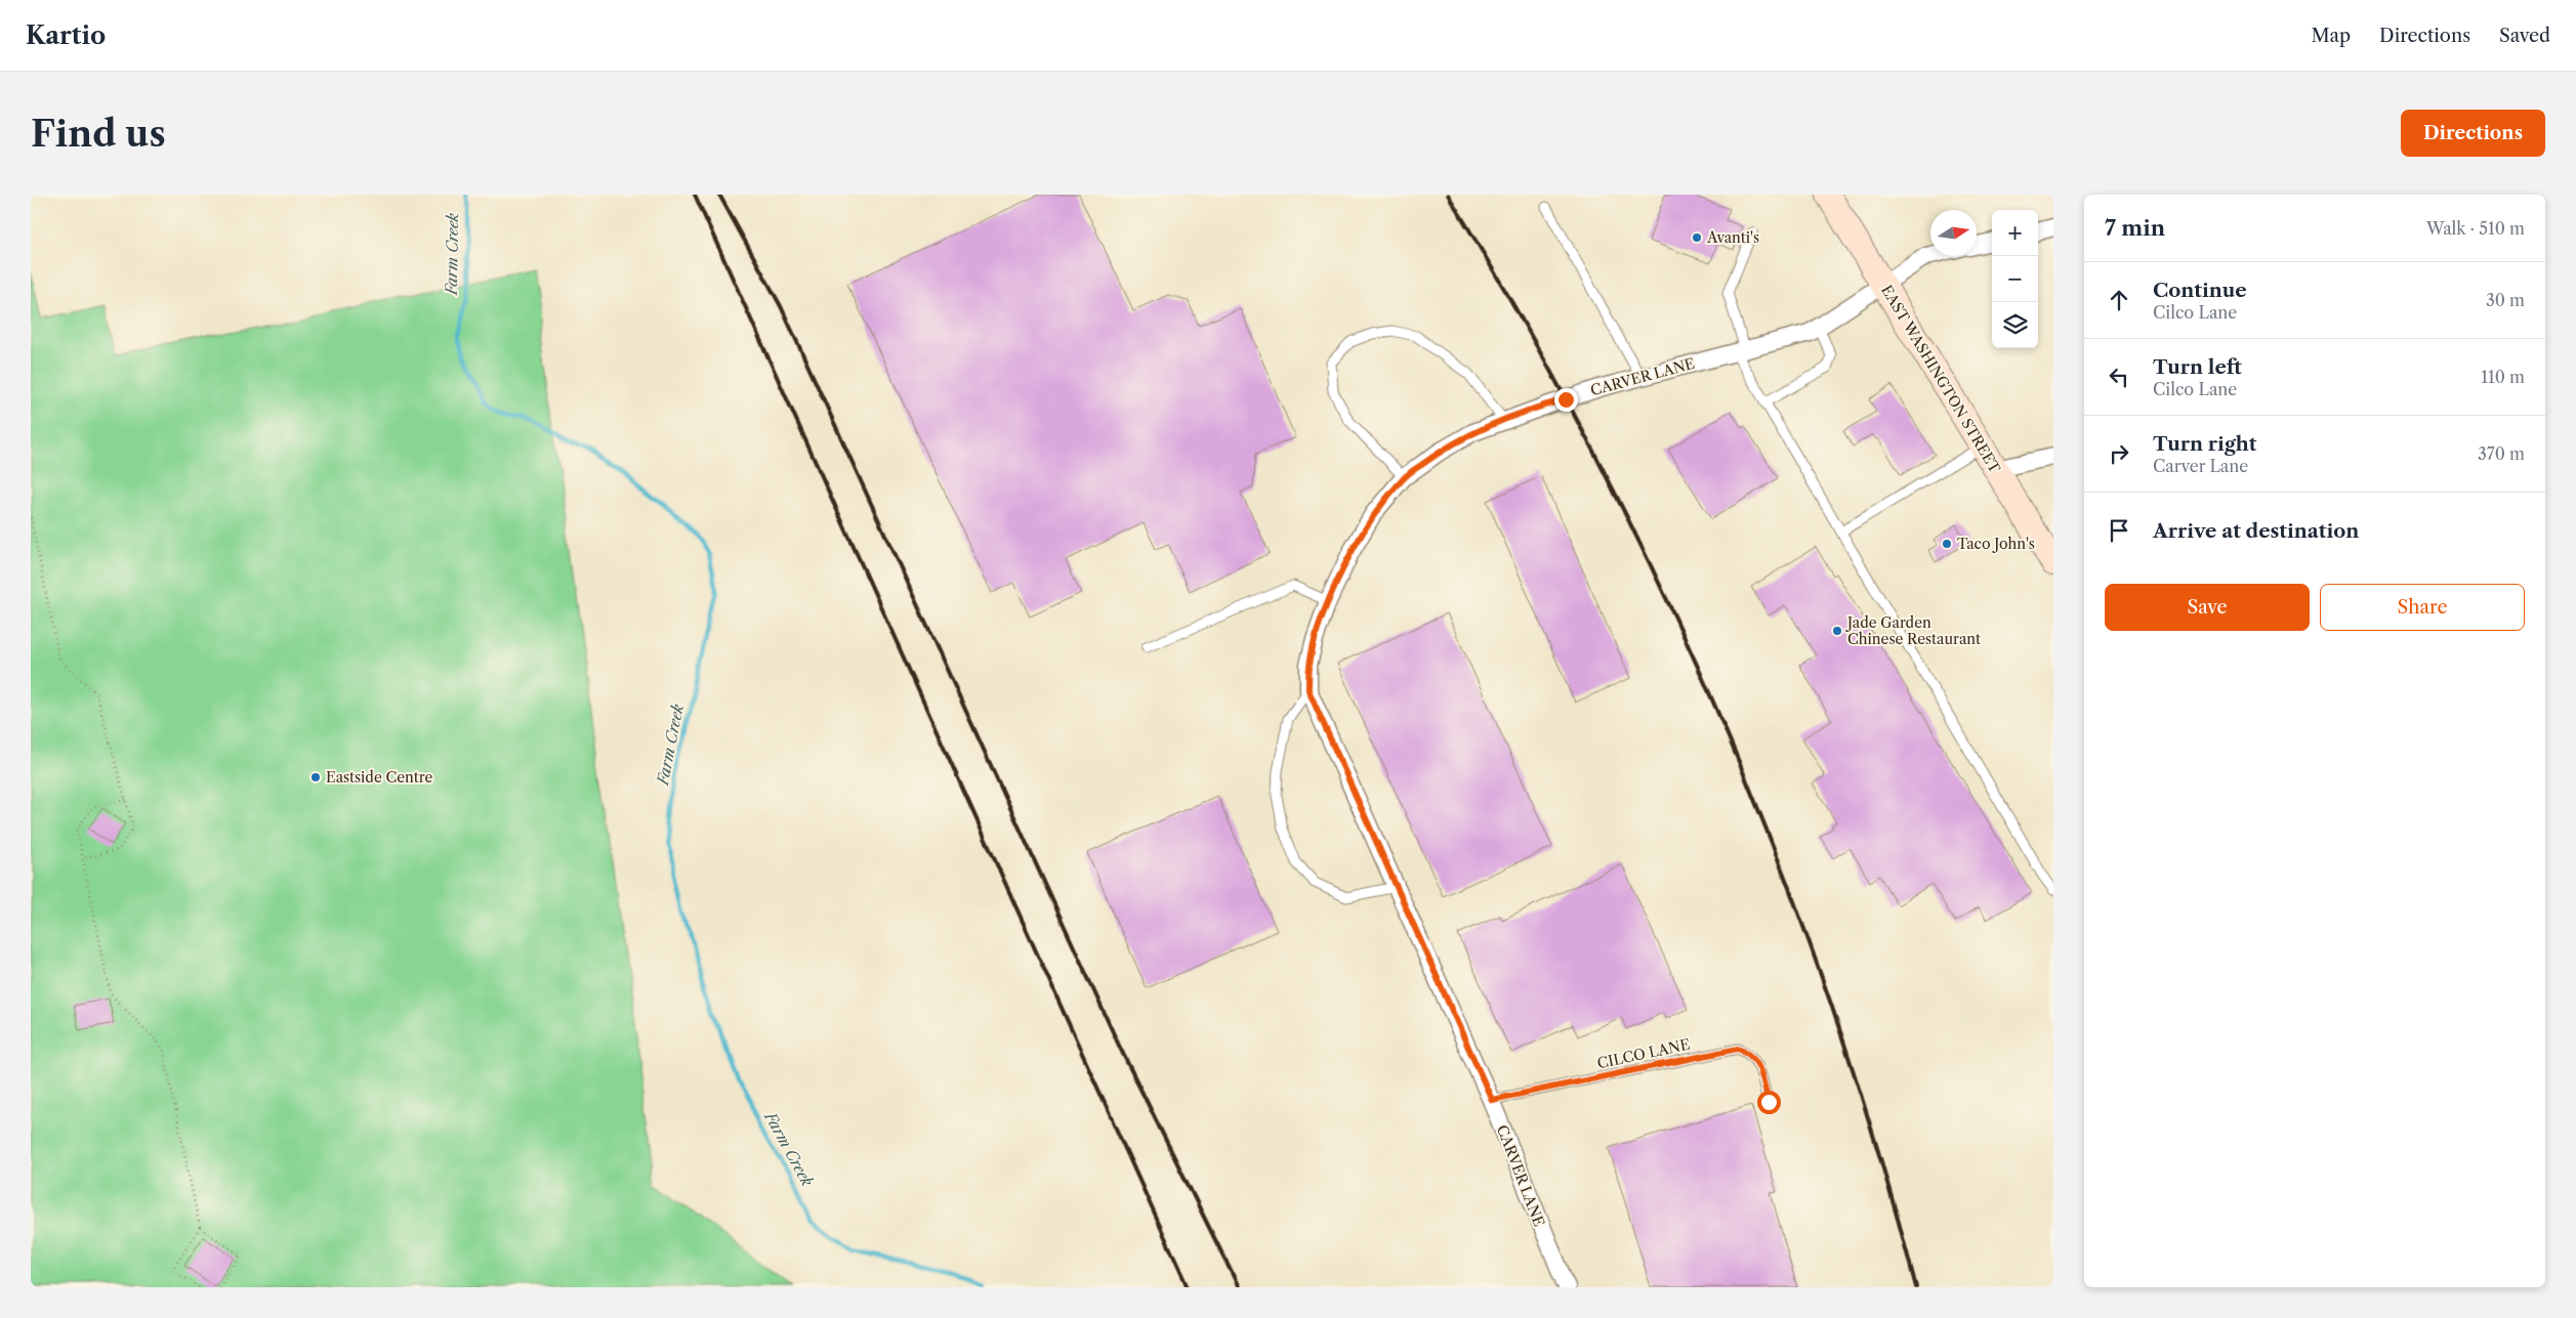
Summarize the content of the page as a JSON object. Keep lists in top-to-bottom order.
{
  "streets": {
    "main road": ["EAST WASHINGTON STREET"],
    "street": ["CARVER LANE"],
    "lane": ["CILCO LANE"]
  },
  "crossings": [
    ["CARVER LANE", "EAST WASHINGTON STREET"],
    ["CARVER LANE", "CILCO LANE"]
  ],
  "water": ["Farm Creek"],
  "places": [
    "Avanti's",
    "Taco John's",
    "Jade Garden Chinese Restaurant",
    "Eastside Centre"
  ],
  "north": "right",
  "page": {
    "header": "Kartio",
    "nav": ["Map", "Directions", "Saved"],
    "buttons": [
      "Directions",
      ["Save", "Share"]
    ],
    "title": "Find us",
    "heading": ["7 min", "Walk · 510 m"],
    "map_buttons": ["+", "−"],
    "list": [
      ["Continue", "Cilco Lane", "30 m"],
      ["Turn left", "Cilco Lane", "110 m"],
      ["Turn right", "Carver Lane", "370 m"],
      "Arrive at destination"
    ]
  }
}
